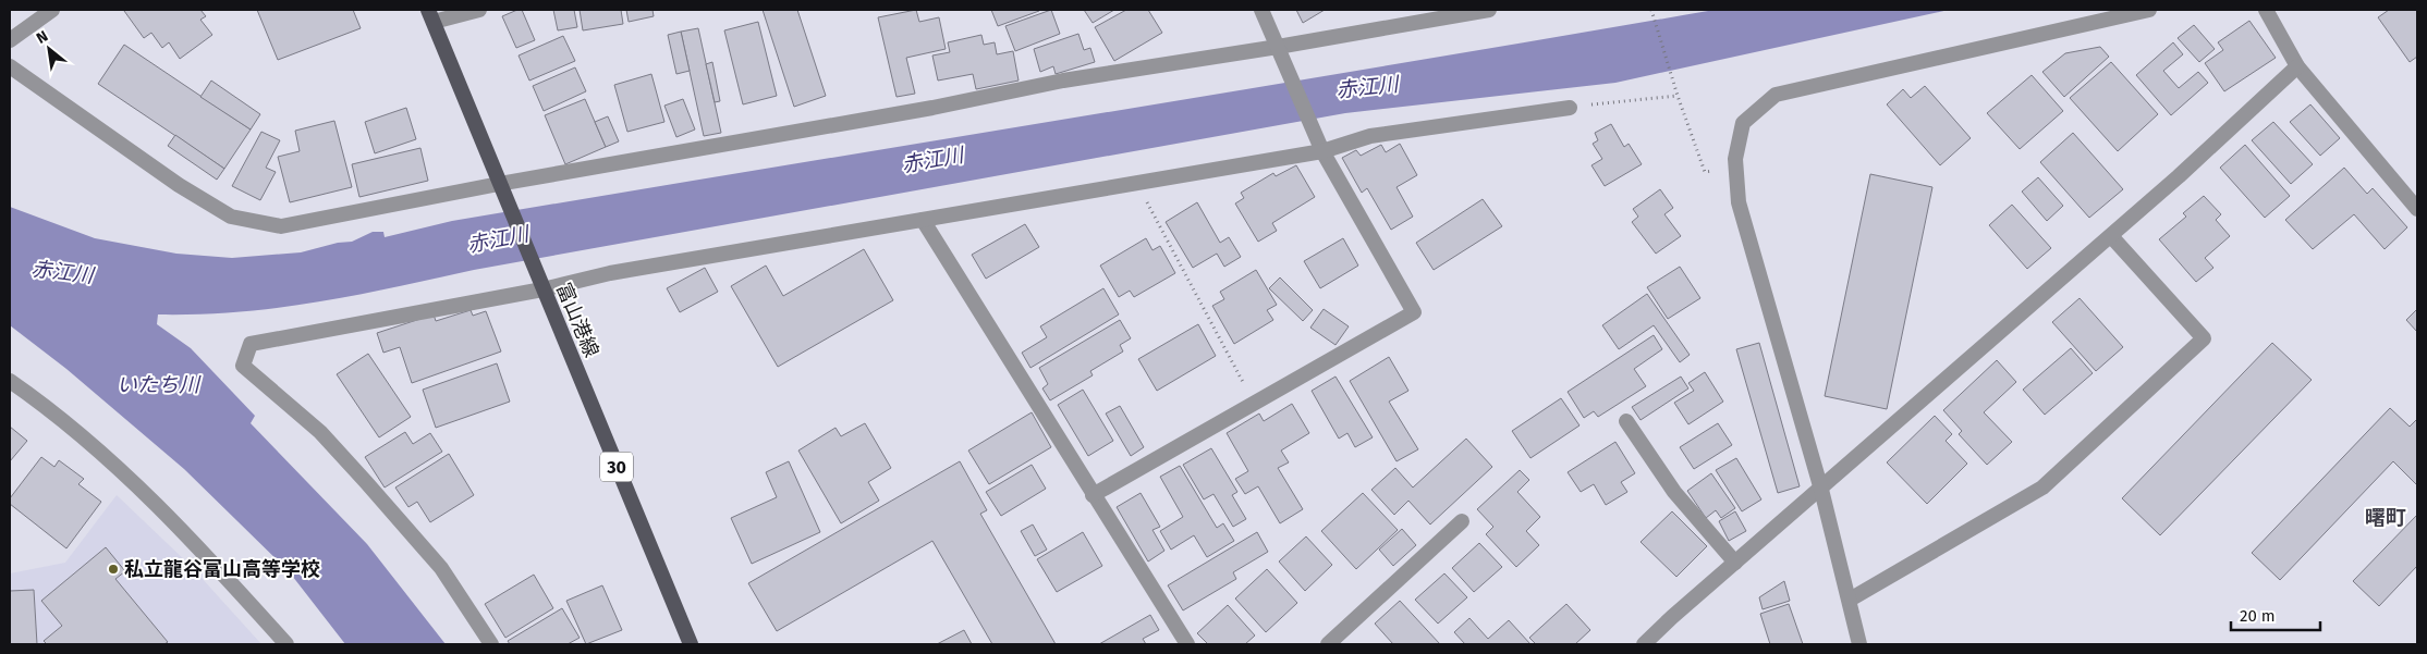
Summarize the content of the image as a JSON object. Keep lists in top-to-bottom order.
{
  "streets": {
    "main road": ["富山港線", "30"]
  },
  "districts": ["曙町"],
  "water": ["赤江川", "いたち川"],
  "places": ["私立龍谷富山高等学校"],
  "scale_bar": "20 m",
  "north": "top left"
}
